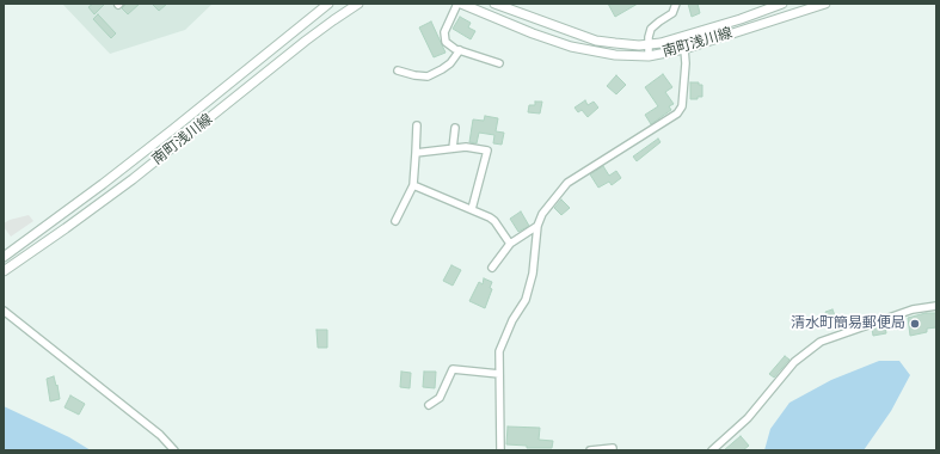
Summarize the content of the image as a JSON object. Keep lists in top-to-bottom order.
{
  "streets": {
    "street": ["南町浅川線"]
  },
  "places": ["清水町簡易郵便局"]
}
